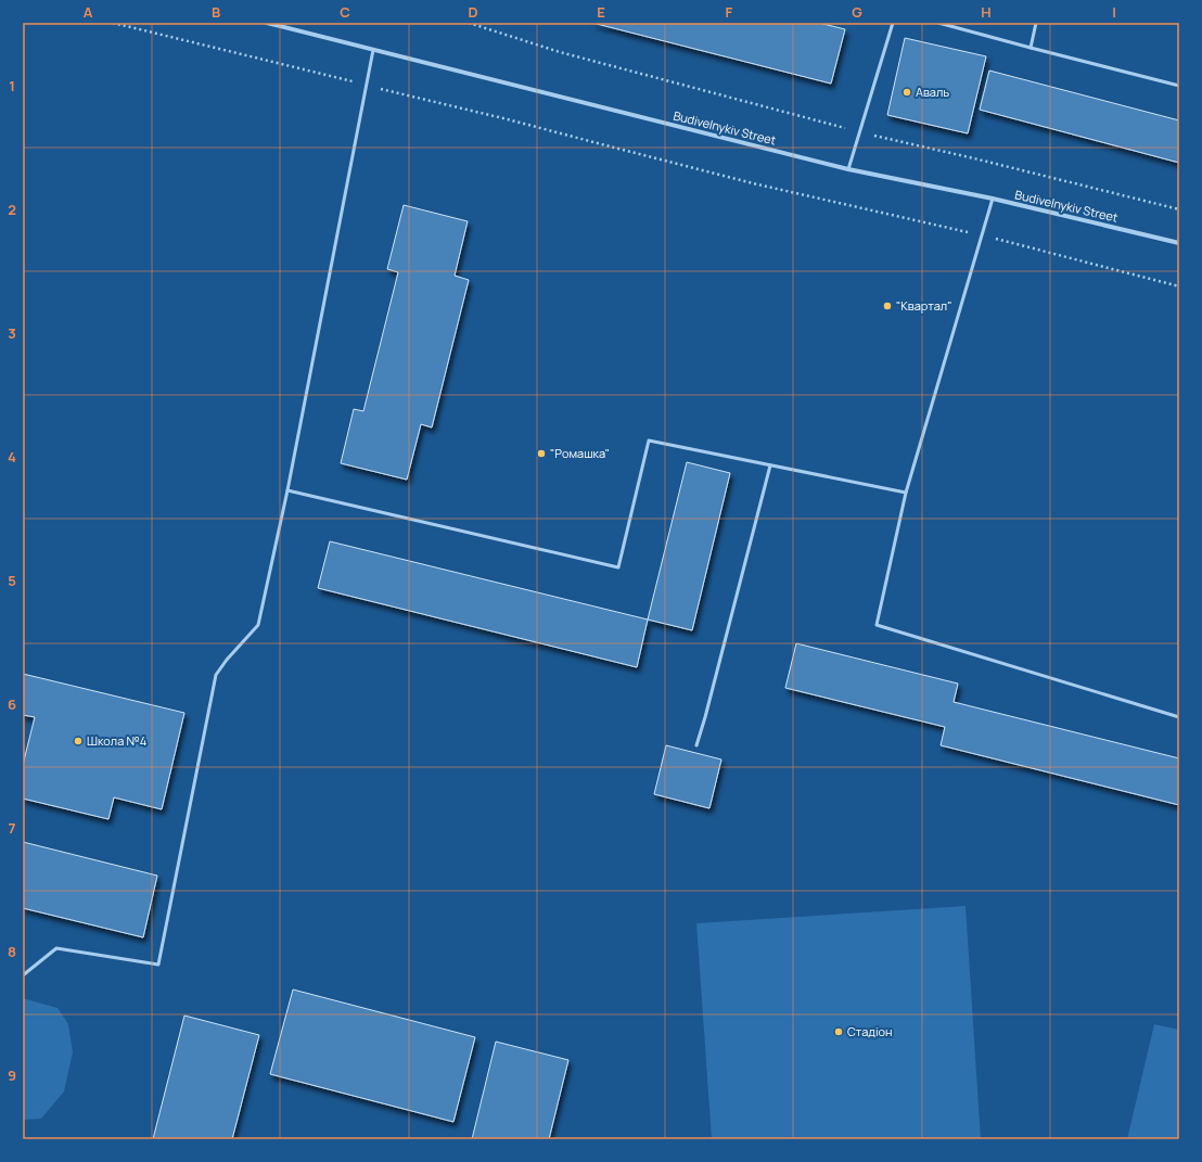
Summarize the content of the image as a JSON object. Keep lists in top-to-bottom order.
{
  "streets": {
    "street": ["Budivelnykiv Street"]
  },
  "places": [
    "Аваль",
    "\"Квартал\"",
    "\"Ромашка\"",
    "Школа №4",
    "Стадіон"
  ],
  "grid": {
    "columns": [
      "A",
      "B",
      "C",
      "D",
      "E",
      "F",
      "G",
      "H",
      "I"
    ],
    "rows": [
      "1",
      "2",
      "3",
      "4",
      "5",
      "6",
      "7",
      "8",
      "9"
    ]
  }
}
